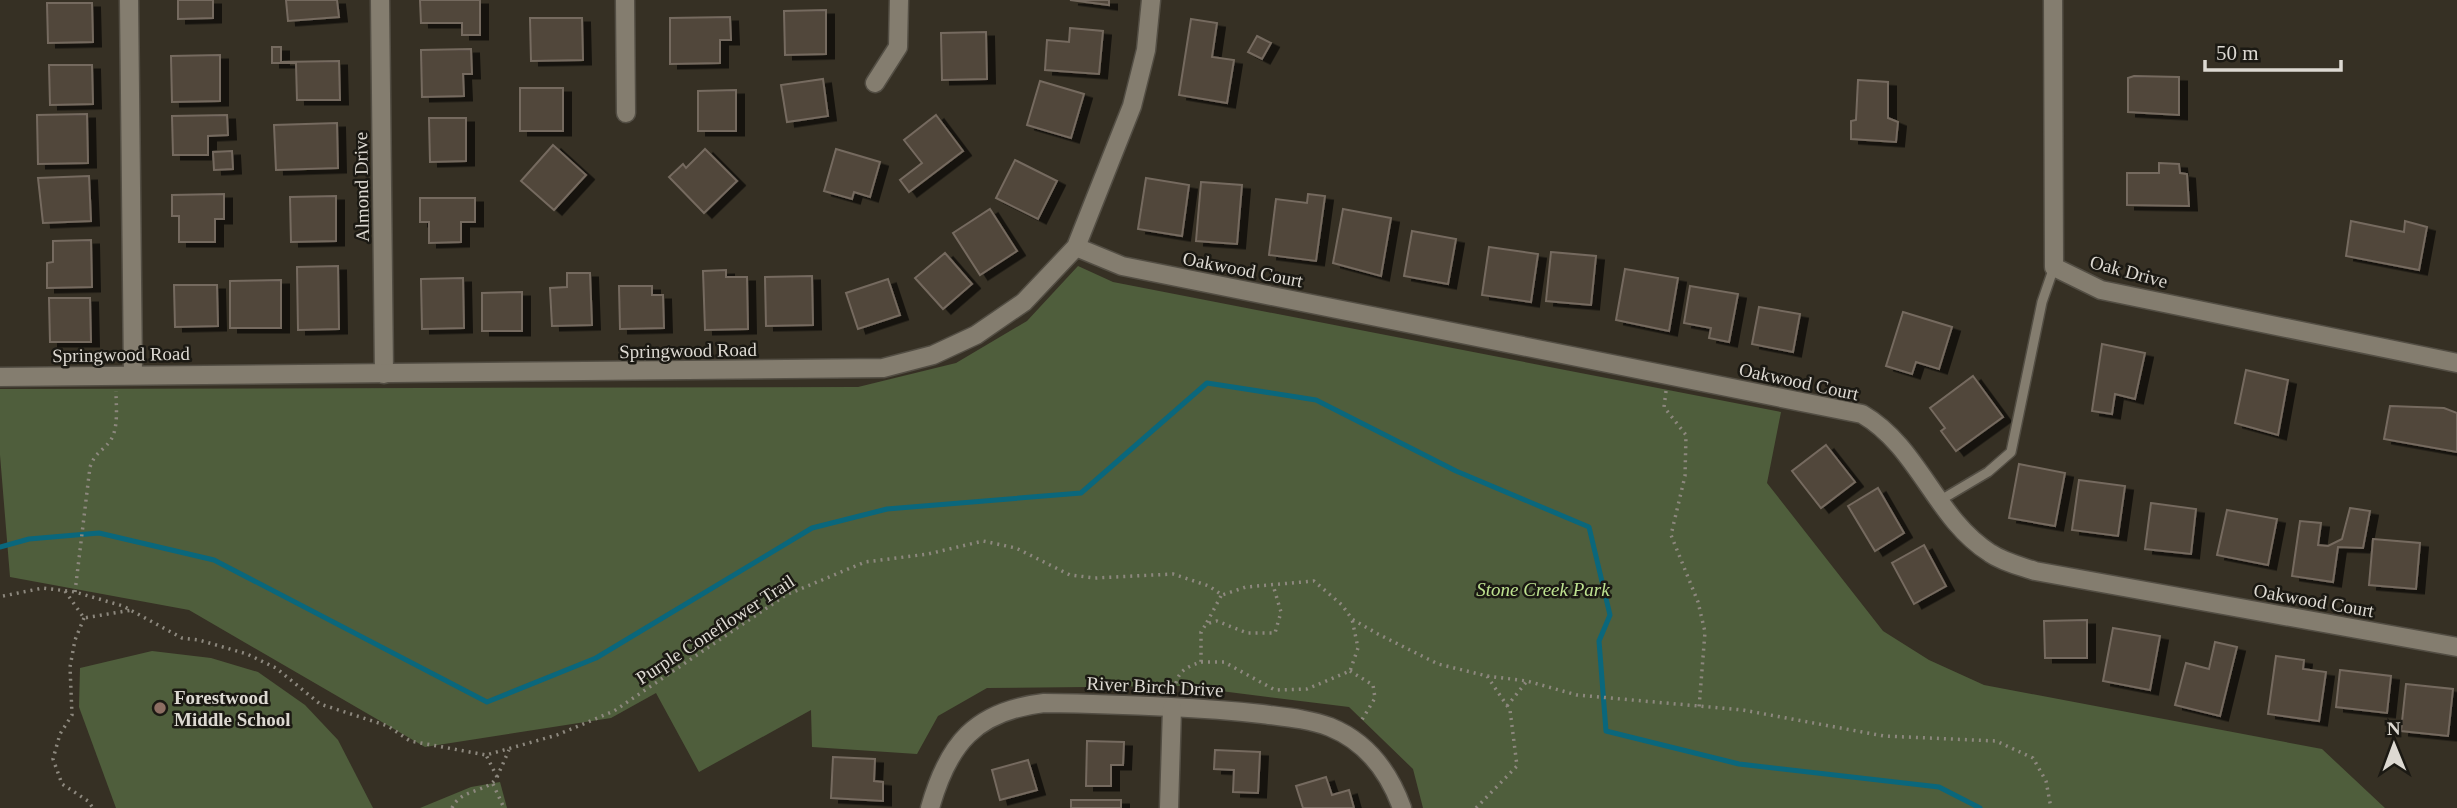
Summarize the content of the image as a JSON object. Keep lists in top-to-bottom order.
{
  "streets": {
    "street": [
      "Almond Drive",
      "Oakwood Court",
      "Oak Drive",
      "Springwood Road",
      "River Birch Drive"
    ],
    "path": ["Purple Coneflower Trail"]
  },
  "crossings": [
    ["Almond Drive", "Springwood Road"],
    ["Oakwood Court", "Springwood Road"]
  ],
  "parks": ["Stone Creek Park"],
  "places": ["Forestwood Middle School"],
  "scale_bar": "50 m",
  "north": "top"
}
